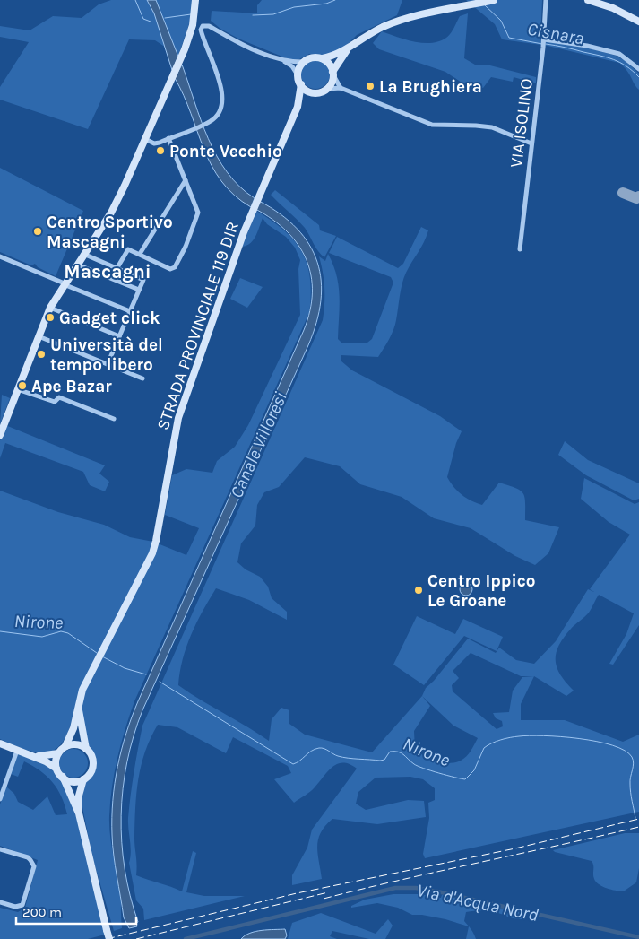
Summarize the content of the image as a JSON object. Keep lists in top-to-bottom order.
{
  "streets": {
    "street": ["VIA ISOLINO", "STRADA PROVINCIALE 119 DIR"]
  },
  "districts": ["Mascagni"],
  "water": [
    "Cisnara",
    "Canale Villoresi",
    "Nirone",
    "Via d'Acqua Nord"
  ],
  "places": [
    "La Brughiera",
    "Ponte Vecchio",
    "Centro Sportivo Mascagni",
    "Gadget click",
    "Università del tempo libero",
    "Ape Bazar",
    "Centro Ippico Le Groane"
  ],
  "scale_bar": "200 m"
}
